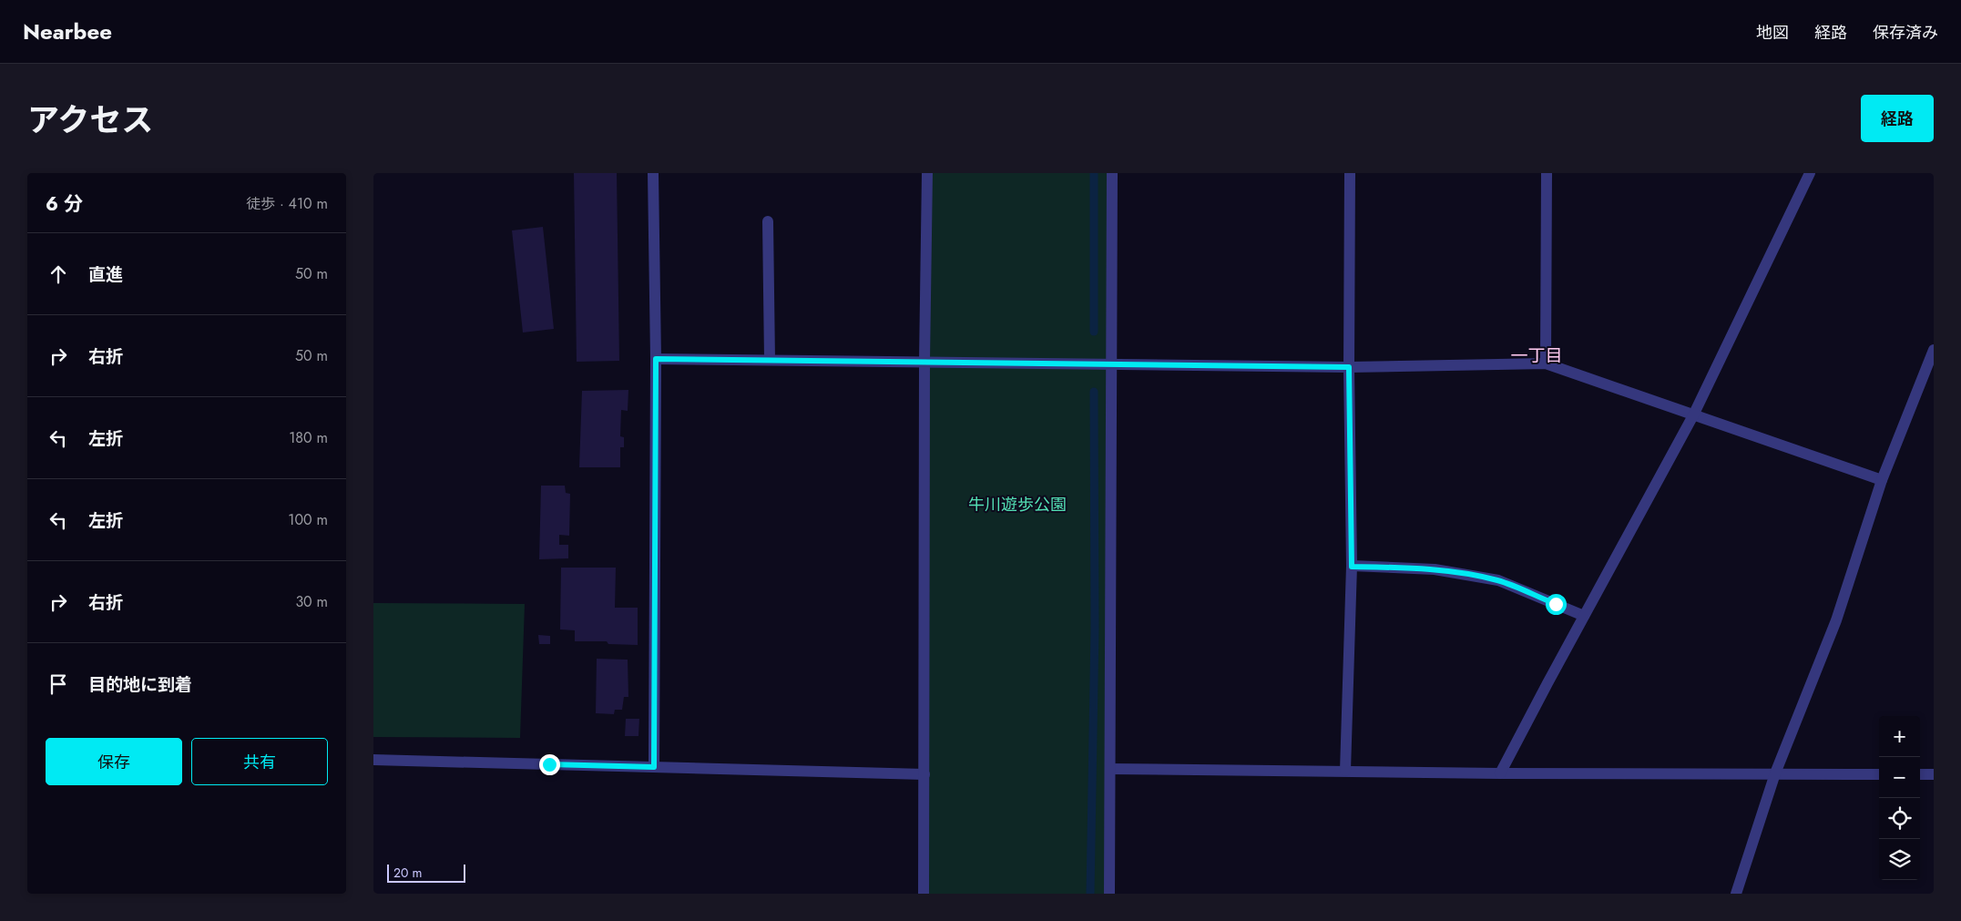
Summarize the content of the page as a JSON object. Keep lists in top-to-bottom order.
{
  "districts": ["一丁目"],
  "parks": ["牛川遊歩公園"],
  "scale_bar": "20 m",
  "page": {
    "header": "Nearbee",
    "nav": ["地図", "経路", "保存済み"],
    "title": "アクセス",
    "buttons": [
      "経路",
      ["保存", "共有"]
    ],
    "heading": ["6 分", "徒歩 · 410 m"],
    "list": [
      ["直進", "50 m"],
      ["右折", "50 m"],
      ["左折", "180 m"],
      ["左折", "100 m"],
      ["右折", "30 m"],
      "目的地に到着"
    ],
    "map_buttons": ["+", "−"],
    "scale": "20 m"
  }
}
